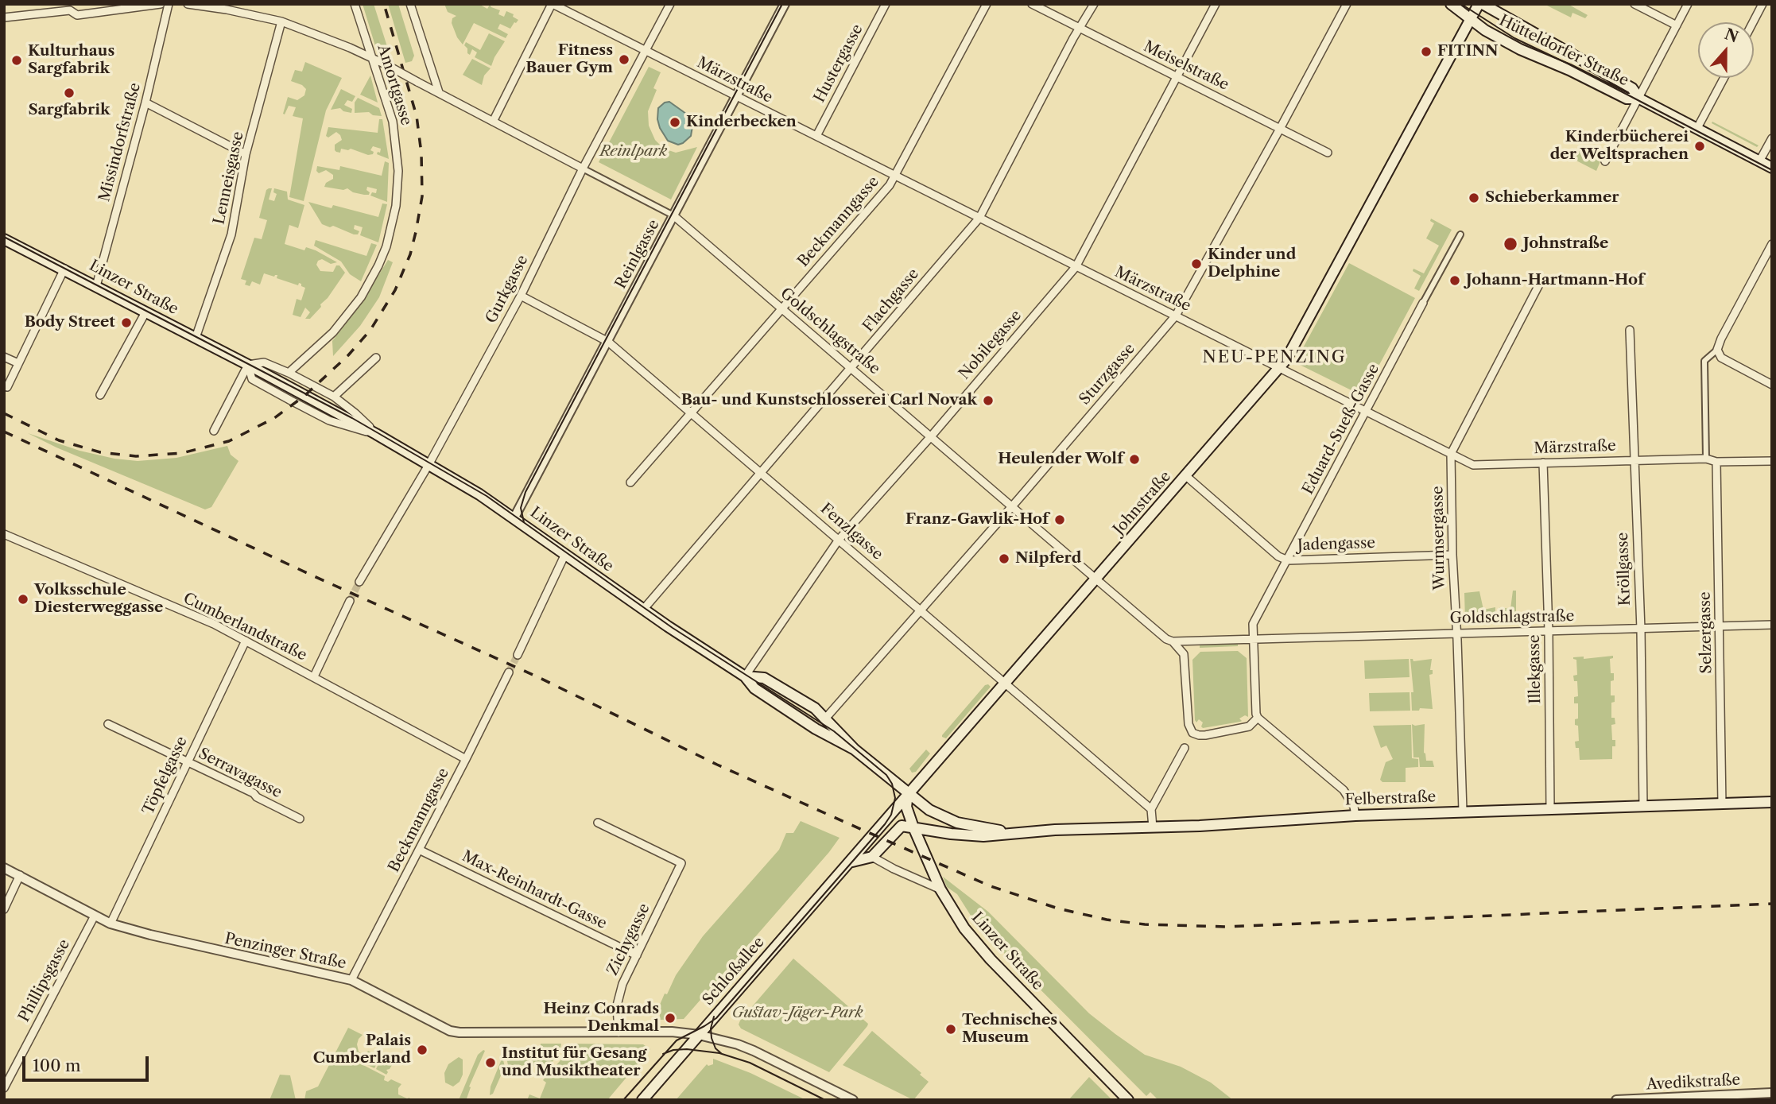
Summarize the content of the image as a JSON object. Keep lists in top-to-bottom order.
{
  "streets": {
    "main road": [
      "Hütteldorfer Straße",
      "Linzer Straße",
      "Johnstraße",
      "Felberstraße",
      "Schloßallee"
    ],
    "street": [
      "Hustergasse",
      "Meiselstraße",
      "Märzstraße",
      "Amortgasse",
      "Missindorfstraße",
      "Lenneisgasse",
      "Beckmanngasse",
      "Reinlgasse",
      "Gurkgasse",
      "Flachgasse",
      "Goldschlagstraße",
      "Nobilegasse",
      "Sturzgasse",
      "Eduard-Sueß-Gasse",
      "Fenzlgasse",
      "Wurmsergasse",
      "Jadengasse",
      "Kröllgasse",
      "Cumberlandstraße",
      "Selzergasse",
      "Illekgasse",
      "Serravagasse",
      "Töpfelgasse",
      "Max-Reinhardt-Gasse",
      "Zichygasse",
      "Penzinger Straße",
      "Phillipsgasse",
      "Avedikstraße"
    ]
  },
  "crossings": [
    ["Hütteldorfer Straße", "Johnstraße"],
    ["Hustergasse", "Märzstraße"],
    ["Meiselstraße", "Flachgasse"],
    ["Meiselstraße", "Nobilegasse"],
    ["Meiselstraße", "Sturzgasse"],
    ["Märzstraße", "Beckmanngasse"],
    ["Märzstraße", "Reinlgasse"],
    ["Märzstraße", "Gurkgasse"],
    ["Märzstraße", "Flachgasse"],
    ["Märzstraße", "Nobilegasse"],
    ["Märzstraße", "Sturzgasse"],
    ["Märzstraße", "Eduard-Sueß-Gasse"],
    ["Märzstraße", "Johnstraße"],
    ["Märzstraße", "Wurmsergasse"],
    ["Märzstraße", "Kröllgasse"],
    ["Märzstraße", "Selzergasse"],
    ["Märzstraße", "Illekgasse"],
    ["Amortgasse", "Linzer Straße"],
    ["Amortgasse", "Goldschlagstraße"],
    ["Missindorfstraße", "Linzer Straße"],
    ["Lenneisgasse", "Linzer Straße"],
    ["Beckmanngasse", "Goldschlagstraße"],
    ["Beckmanngasse", "Fenzlgasse"],
    ["Beckmanngasse", "Cumberlandstraße"],
    ["Beckmanngasse", "Max-Reinhardt-Gasse"],
    ["Beckmanngasse", "Penzinger Straße"],
    ["Reinlgasse", "Linzer Straße"],
    ["Reinlgasse", "Goldschlagstraße"],
    ["Reinlgasse", "Fenzlgasse"],
    ["Linzer Straße", "Gurkgasse"],
    ["Linzer Straße", "Flachgasse"],
    ["Linzer Straße", "Nobilegasse"],
    ["Linzer Straße", "Sturzgasse"],
    ["Linzer Straße", "Johnstraße"],
    ["Linzer Straße", "Felberstraße"],
    ["Linzer Straße", "Schloßallee"],
    ["Gurkgasse", "Goldschlagstraße"],
    ["Gurkgasse", "Fenzlgasse"],
    ["Flachgasse", "Goldschlagstraße"],
    ["Flachgasse", "Fenzlgasse"],
    ["Goldschlagstraße", "Nobilegasse"],
    ["Goldschlagstraße", "Sturzgasse"],
    ["Goldschlagstraße", "Eduard-Sueß-Gasse"],
    ["Goldschlagstraße", "Johnstraße"],
    ["Goldschlagstraße", "Wurmsergasse"],
    ["Goldschlagstraße", "Kröllgasse"],
    ["Goldschlagstraße", "Selzergasse"],
    ["Goldschlagstraße", "Illekgasse"],
    ["Nobilegasse", "Fenzlgasse"],
    ["Sturzgasse", "Fenzlgasse"],
    ["Eduard-Sueß-Gasse", "Jadengasse"],
    ["Johnstraße", "Fenzlgasse"],
    ["Johnstraße", "Jadengasse"],
    ["Johnstraße", "Felberstraße"],
    ["Johnstraße", "Schloßallee"],
    ["Wurmsergasse", "Jadengasse"],
    ["Wurmsergasse", "Felberstraße"],
    ["Kröllgasse", "Felberstraße"],
    ["Cumberlandstraße", "Töpfelgasse"],
    ["Selzergasse", "Felberstraße"],
    ["Illekgasse", "Felberstraße"],
    ["Serravagasse", "Töpfelgasse"],
    ["Töpfelgasse", "Penzinger Straße"],
    ["Felberstraße", "Schloßallee"],
    ["Max-Reinhardt-Gasse", "Zichygasse"],
    ["Zichygasse", "Penzinger Straße"],
    ["Penzinger Straße", "Schloßallee"],
    ["Penzinger Straße", "Phillipsgasse"]
  ],
  "districts": ["NEU-PENZING"],
  "parks": ["Reinlpark", "Gustav-Jäger-Park"],
  "places": [
    "FITINN",
    "Fitness Bauer Gym",
    "Kulturhaus Sargfabrik",
    "Sargfabrik",
    "Kinderbecken",
    "Kinderbücherei der Weltsprachen",
    "Schieberkammer",
    "Johnstraße",
    "Kinder und Delphine",
    "Johann-Hartmann-Hof",
    "Body Street",
    "Bau- und Kunstschlosserei Carl Novak",
    "Heulender Wolf",
    "Franz-Gawlik-Hof",
    "Nilpferd",
    "Volksschule Diesterweggasse",
    "Heinz Conrads Denkmal",
    "Technisches Museum",
    "Palais Cumberland",
    "Institut für Gesang und Musiktheater"
  ],
  "scale_bar": "100 m",
  "north": "top"
}
